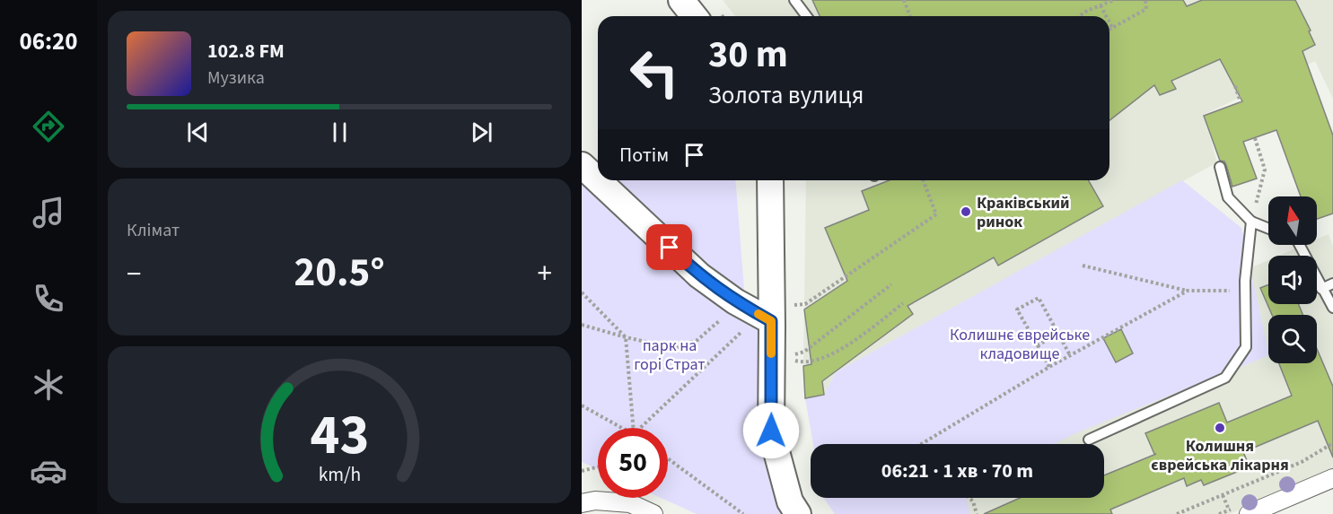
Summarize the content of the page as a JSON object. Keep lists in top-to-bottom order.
{
  "parks": ["Колишнє єврейське кладовище", "парк на горі Страт"],
  "places": ["Краківський ринок", "Колишня єврейська лікарня"],
  "north": "top",
  "page": {
    "tabs": "06:20",
    "turn": ["30 m", "Золота вулиця"],
    "song": ["102.8 FM", "Музика"],
    "then": "Потім",
    "tile": "Клімат",
    "heat": ["−", "20.5°", "+"],
    "limit": "50",
    "trip": "06:21 · 1 хв · 70 m",
    "gauge": ["43", "km/h"]
  }
}
